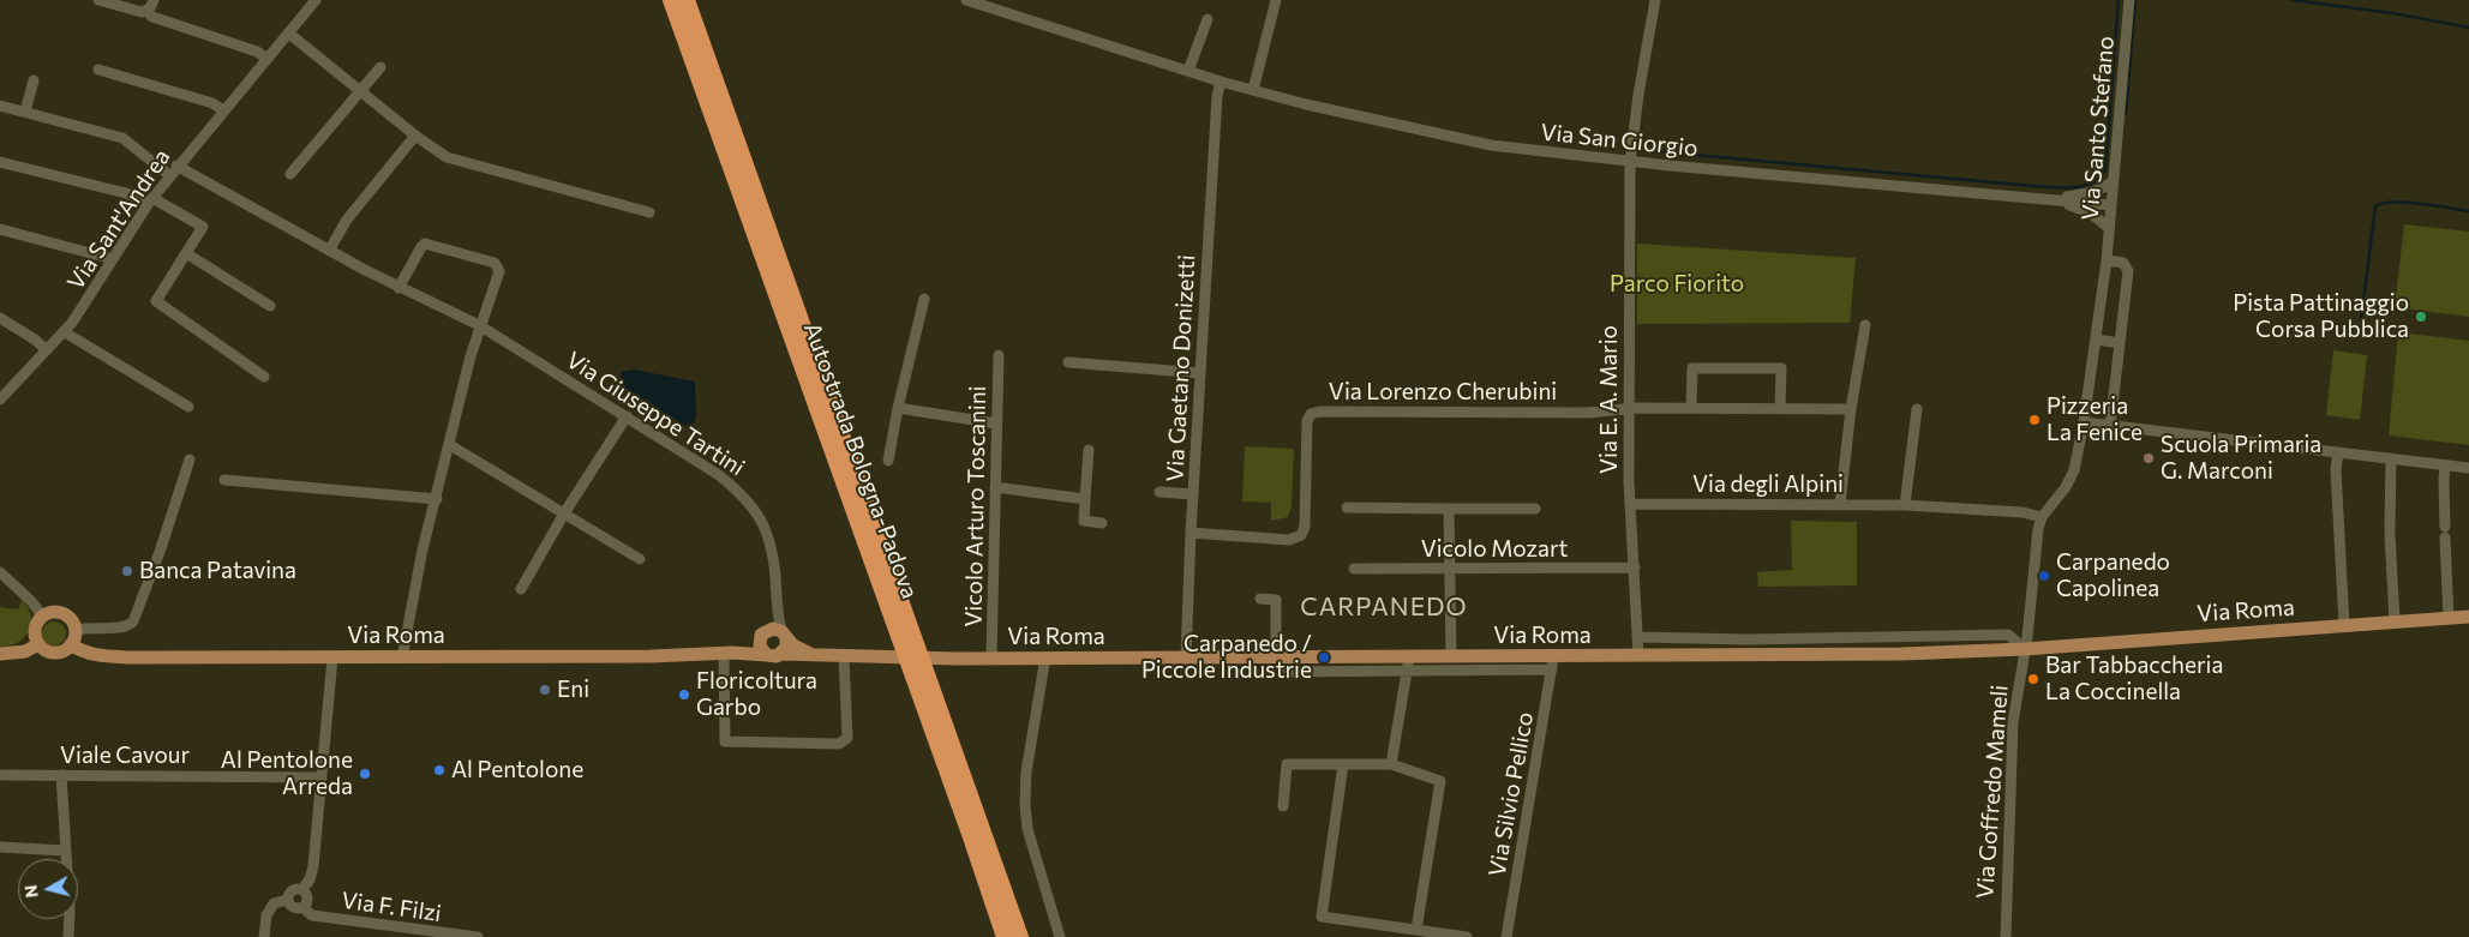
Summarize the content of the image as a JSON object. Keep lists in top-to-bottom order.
{
  "streets": {
    "highway": ["Autostrada Bologna-Padova"],
    "main road": ["Via Roma"],
    "street": [
      "Via Santo Stefano",
      "Via San Giorgio",
      "Via Sant'Andrea",
      "Via Gaetano Donizetti",
      "Via Lorenzo Cherubini",
      "Via E. A. Mario",
      "Via Giuseppe Tartini",
      "Via degli Alpini",
      "Vicolo Arturo Toscanini",
      "Vicolo Mozart",
      "Viale Cavour",
      "Via Goffredo Mameli",
      "Via Silvio Pellico",
      "Via F. Filzi"
    ]
  },
  "crossings": [
    ["Via Santo Stefano", "Via San Giorgio"],
    ["Via Santo Stefano", "Via degli Alpini"],
    ["Via Santo Stefano", "Via Roma"],
    ["Via Santo Stefano", "Via Goffredo Mameli"],
    ["Via San Giorgio", "Via Gaetano Donizetti"],
    ["Via San Giorgio", "Via E. A. Mario"],
    ["Via Sant'Andrea", "Via Giuseppe Tartini"],
    ["Via Gaetano Donizetti", "Via Lorenzo Cherubini"],
    ["Via Gaetano Donizetti", "Via Roma"],
    ["Via Lorenzo Cherubini", "Via E. A. Mario"],
    ["Via E. A. Mario", "Via degli Alpini"],
    ["Via E. A. Mario", "Vicolo Mozart"],
    ["Via E. A. Mario", "Via Roma"],
    ["Via Giuseppe Tartini", "Via Roma"],
    ["Vicolo Arturo Toscanini", "Via Roma"],
    ["Via Roma", "Via Goffredo Mameli"],
    ["Via Roma", "Via Silvio Pellico"]
  ],
  "districts": ["CARPANEDO"],
  "parks": ["Parco Fiorito"],
  "places": [
    "Pista Pattinaggio Corsa Pubblica",
    "Pizzeria La Fenice",
    "Scuola Primaria G. Marconi",
    "Banca Patavina",
    "Carpanedo Capolinea",
    "Carpanedo / Piccole Industrie",
    "Bar Tabbaccheria La Coccinella",
    "Eni",
    "Floricoltura Garbo",
    "Al Pentolone",
    "Al Pentolone Arreda"
  ],
  "north": "left"
}
